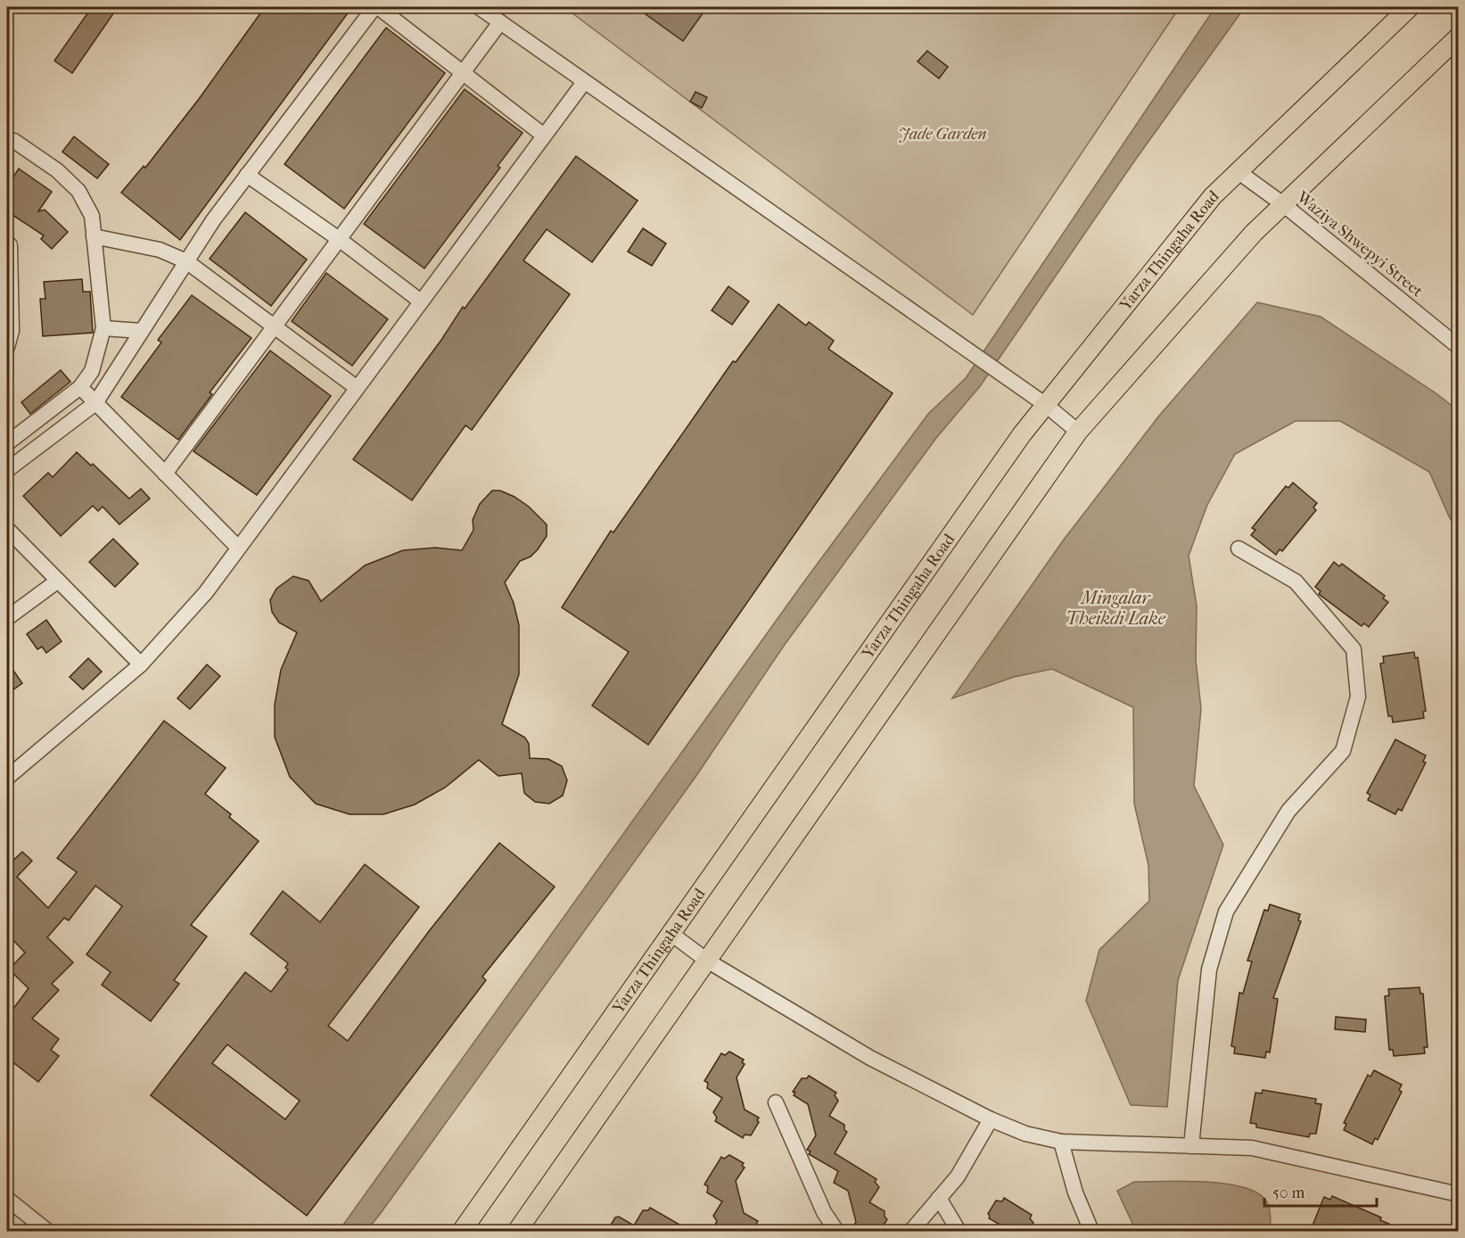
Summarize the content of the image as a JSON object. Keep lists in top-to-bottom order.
{
  "streets": {
    "main road": ["Yarza Thingaha Road"],
    "street": ["Waziya Shwepyi Street"]
  },
  "crossings": [
    ["Waziya Shwepyi Street", "Yarza Thingaha Road"]
  ],
  "water": ["Mingalar Theikdi Lake"],
  "parks": ["Jade Garden"],
  "scale_bar": "50 m"
}
